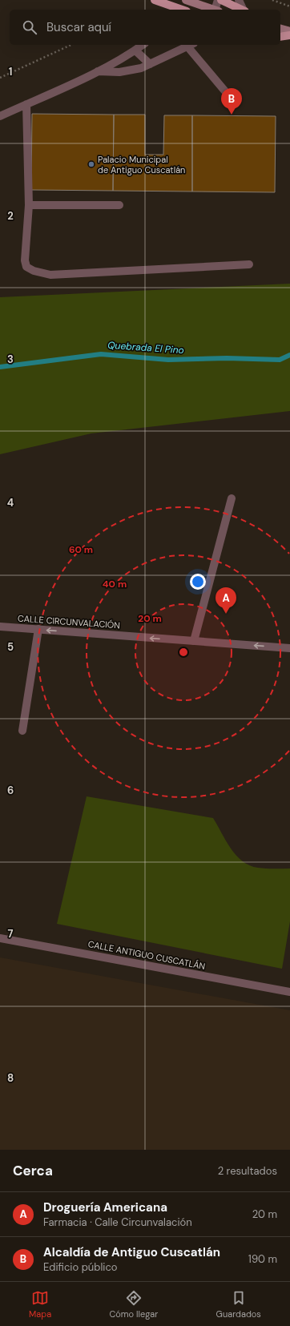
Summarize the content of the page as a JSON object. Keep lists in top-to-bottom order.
{
  "streets": {
    "street": ["CALLE CIRCUNVALACIÓN", "CALLE ANTIGUO CUSCATLÁN"]
  },
  "one_way": ["CALLE CIRCUNVALACIÓN"],
  "water": ["Quebrada El Pino"],
  "places": ["Palacio Municipal de Antiguo Cuscatlán"],
  "page": {
    "search": "Buscar aquí",
    "pins": ["B", "A"],
    "heading": ["Cerca", "2 resultados"],
    "list": [
      {
        "mark": "A",
        "name": "Droguería Americana",
        "note": "Farmacia · Calle Circunvalación",
        "value": "20 m"
      },
      {
        "mark": "B",
        "name": "Alcaldía de Antiguo Cuscatlán",
        "note": "Edificio público",
        "value": "190 m"
      }
    ],
    "nav": ["Mapa", "Cómo llegar", "Guardados"]
  },
  "grid": {
    "rows": [
      "1",
      "2",
      "3",
      "4",
      "5",
      "6",
      "7",
      "8"
    ]
  },
  "rings": ["60 m", "40 m", "20 m"]
}
